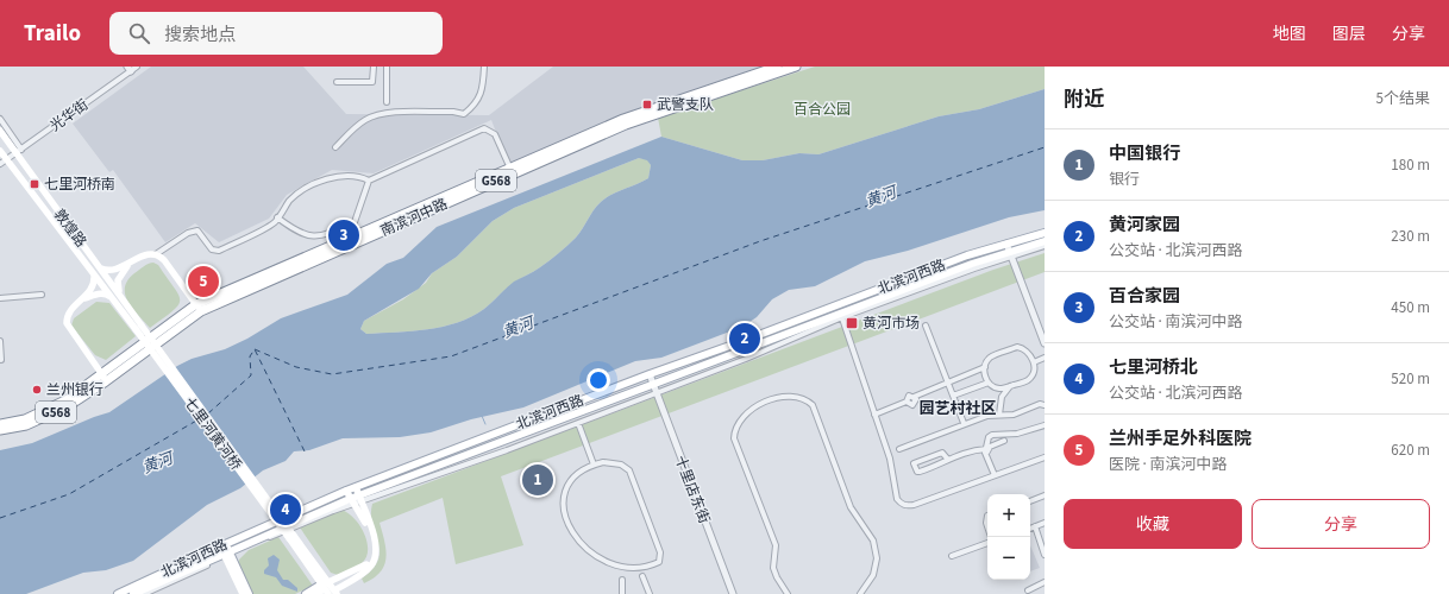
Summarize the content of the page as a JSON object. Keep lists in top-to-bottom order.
{
  "streets": {
    "highway": ["G568", "南滨河中路"],
    "main road": ["敦煌路", "北滨河西路", "七里河黄河桥"],
    "street": ["光华街", "十里店东街"]
  },
  "crossings": [
    ["光华街", "敦煌路"],
    ["敦煌路", "七里河黄河桥"],
    ["北滨河西路", "十里店东街"]
  ],
  "districts": ["园艺村社区"],
  "water": ["黄河"],
  "parks": ["百合公园"],
  "places": {
    "transit": ["武警支队", "七里河桥南", "黄河市场"],
    "other": ["兰州银行"]
  },
  "page": {
    "header": "Trailo",
    "search": "搜索地点",
    "nav": ["地图", "图层", "分享"],
    "heading": ["附近", "5个结果"],
    "list": [
      {
        "mark": "1",
        "name": "中国银行",
        "note": "银行",
        "value": "180 m"
      },
      {
        "mark": "2",
        "name": "黄河家园",
        "note": "公交站 · 北滨河西路",
        "value": "230 m"
      },
      {
        "mark": "3",
        "name": "百合家园",
        "note": "公交站 · 南滨河中路",
        "value": "450 m"
      },
      {
        "mark": "4",
        "name": "七里河桥北",
        "note": "公交站 · 北滨河西路",
        "value": "520 m"
      },
      {
        "mark": "5",
        "name": "兰州手足外科医院",
        "note": "医院 · 南滨河中路",
        "value": "620 m"
      }
    ],
    "pins": [
      "3",
      "5",
      "2",
      "1",
      "4"
    ],
    "buttons": ["收藏", "分享"],
    "map_buttons": ["+", "−"]
  }
}
